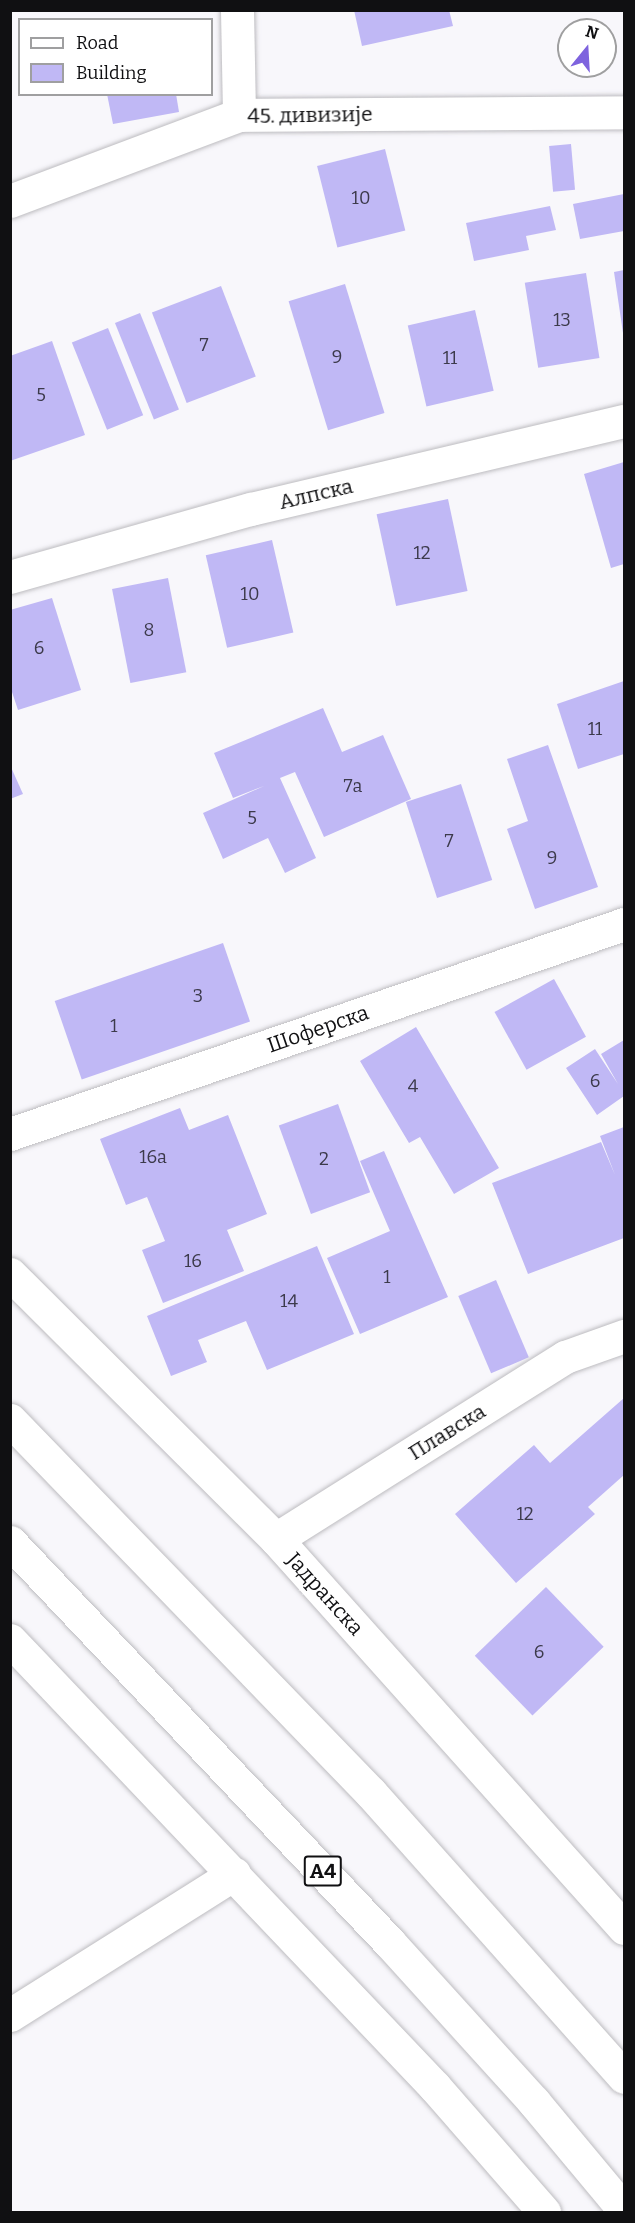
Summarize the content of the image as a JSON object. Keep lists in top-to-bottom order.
{
  "streets": {
    "main road": [
      "45. дивизије",
      "Алпска",
      "Шоферска",
      "Плавска",
      "Јадранска",
      "A4"
    ]
  },
  "crossings": [
    ["Плавска", "Јадранска"]
  ],
  "house_numbers": [
    "10",
    "13",
    "7",
    "9",
    "11",
    "5",
    "12",
    "10",
    "8",
    "6",
    "11",
    "7a",
    "5",
    "7",
    "9",
    "3",
    "1",
    "6",
    "4",
    "16a",
    "2",
    "16",
    "1",
    "14",
    "12",
    "6"
  ],
  "legend": ["Road", "Building"],
  "north": "top"
}
